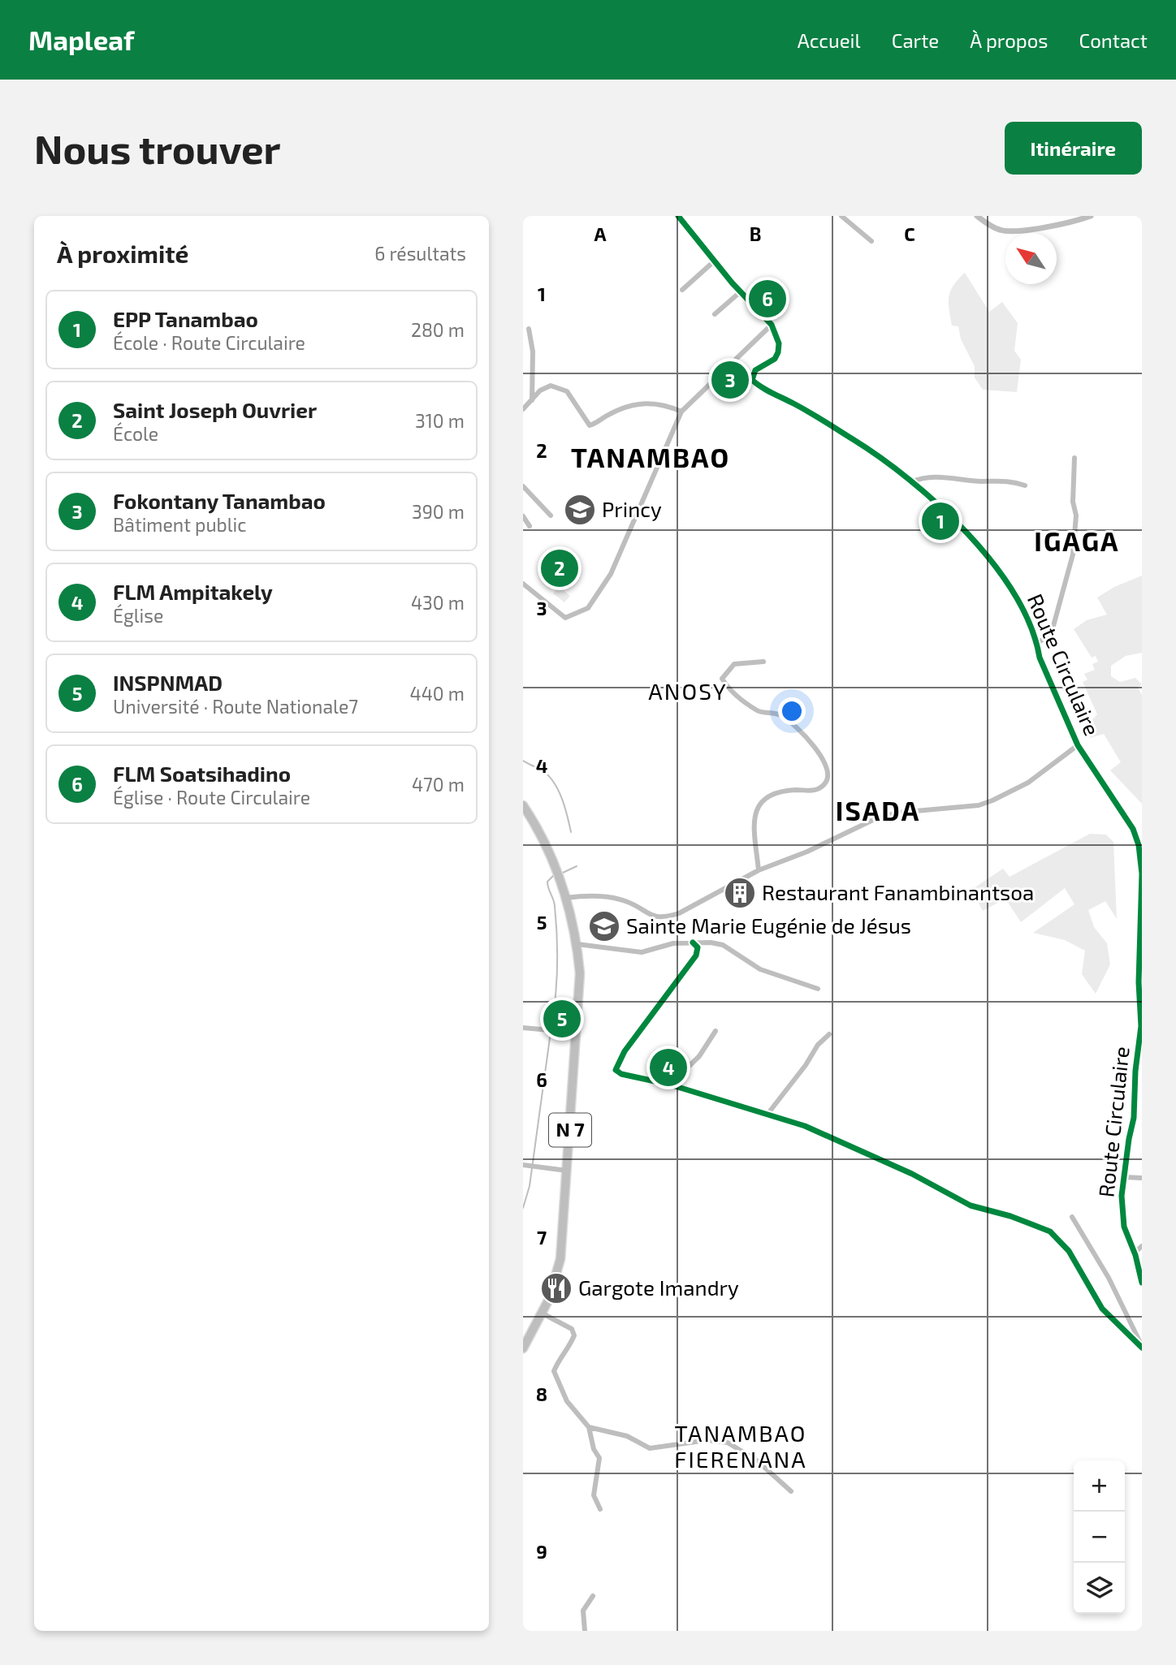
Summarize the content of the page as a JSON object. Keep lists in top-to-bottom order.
{
  "streets": {
    "main road": ["N 7"],
    "street": ["Route Circulaire"]
  },
  "districts": [
    "TANAMBAO",
    "IGAGA",
    "ANOSY",
    "ISADA",
    "TANAMBAO FIERENANA"
  ],
  "places": {
    "school or university": ["Princy", "Sainte Marie Eugénie de Jésus"],
    "building": ["Restaurant Fanambinantsoa"],
    "restaurant": ["Gargote Imandry"]
  },
  "north": "top left",
  "page": {
    "header": "Mapleaf",
    "nav": [
      "Accueil",
      "Carte",
      "À propos",
      "Contact"
    ],
    "buttons": "Itinéraire",
    "title": "Nous trouver",
    "heading": ["À proximité", "6 résultats"],
    "pins": [
      "6",
      "3",
      "1",
      "2",
      "5",
      "4"
    ],
    "list": [
      {
        "mark": "1",
        "name": "EPP Tanambao",
        "note": "École · Route Circulaire",
        "value": "280 m"
      },
      {
        "mark": "2",
        "name": "Saint Joseph Ouvrier",
        "note": "École",
        "value": "310 m"
      },
      {
        "mark": "3",
        "name": "Fokontany Tanambao",
        "note": "Bâtiment public",
        "value": "390 m"
      },
      {
        "mark": "4",
        "name": "FLM Ampitakely",
        "note": "Église",
        "value": "430 m"
      },
      {
        "mark": "5",
        "name": "INSPNMAD",
        "note": "Université · Route Nationale7",
        "value": "440 m"
      },
      {
        "mark": "6",
        "name": "FLM Soatsihadino",
        "note": "Église · Route Circulaire",
        "value": "470 m"
      }
    ],
    "map_buttons": ["+", "−"]
  },
  "grid": {
    "columns": ["A", "B", "C"],
    "rows": [
      "1",
      "2",
      "3",
      "4",
      "5",
      "6",
      "7",
      "8",
      "9"
    ]
  }
}
